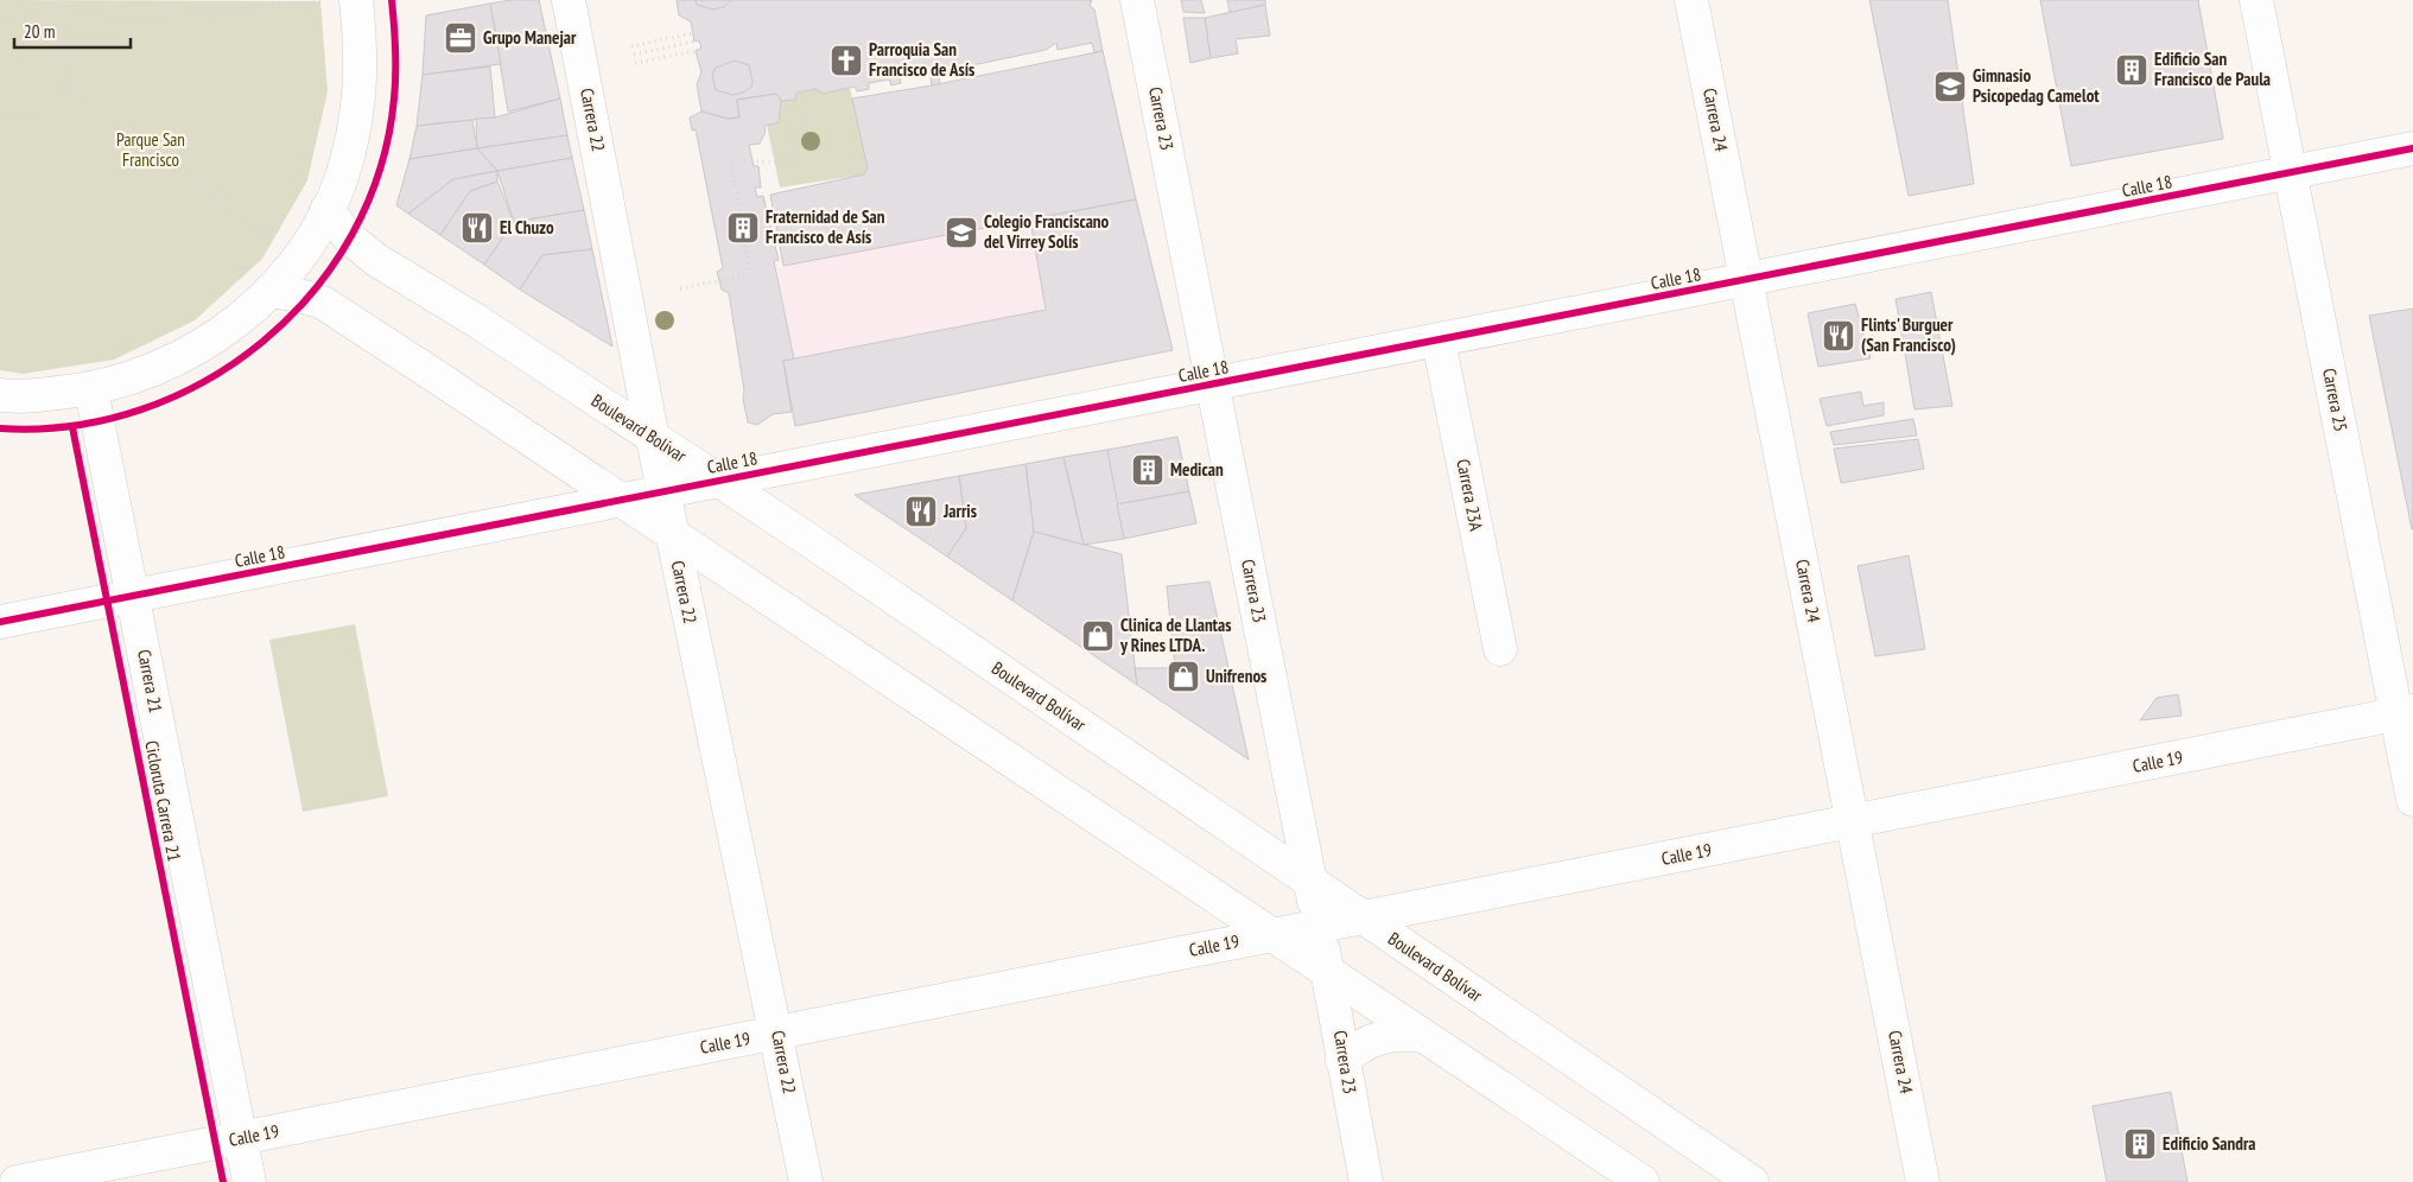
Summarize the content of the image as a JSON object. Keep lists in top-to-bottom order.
{
  "streets": {
    "street": [
      "Carrera 23",
      "Carrera 22",
      "Carrera 24",
      "Calle 18",
      "Carrera 25",
      "Boulevard Bolívar",
      "Carrera 23A",
      "Carrera 21",
      "Calle 19"
    ],
    "cycle path": ["Cicloruta Carrera 21"]
  },
  "crossings": [
    ["Carrera 23", "Calle 18"],
    ["Carrera 23", "Boulevard Bolívar"],
    ["Carrera 23", "Calle 19"],
    ["Carrera 22", "Calle 18"],
    ["Carrera 22", "Boulevard Bolívar"],
    ["Carrera 22", "Calle 19"],
    ["Carrera 24", "Calle 18"],
    ["Carrera 24", "Calle 19"],
    ["Calle 18", "Carrera 25"],
    ["Calle 18", "Boulevard Bolívar"],
    ["Calle 18", "Carrera 23A"],
    ["Calle 18", "Carrera 21"],
    ["Carrera 25", "Calle 19"],
    ["Boulevard Bolívar", "Calle 19"],
    ["Carrera 21", "Calle 19"]
  ],
  "parks": ["Parque San Francisco"],
  "places": {
    "office": ["Grupo Manejar"],
    "church": ["Parroquia San Francisco de Asís"],
    "building": [
      "Edificio San Francisco de Paula",
      "Fraternidad de San Francisco de Asís",
      "Medican",
      "Edificio Sandra"
    ],
    "school or university": ["Gimnasio Psicopedag Camelot", "Colegio Franciscano del Virrey Solís"],
    "restaurant": ["El Chuzo", "Flints' Burguer (San Francisco)", "Jarris"],
    "shop": ["Clinica de Llantas y Rines LTDA.", "Unifrenos"]
  },
  "scale_bar": "20 m"
}
